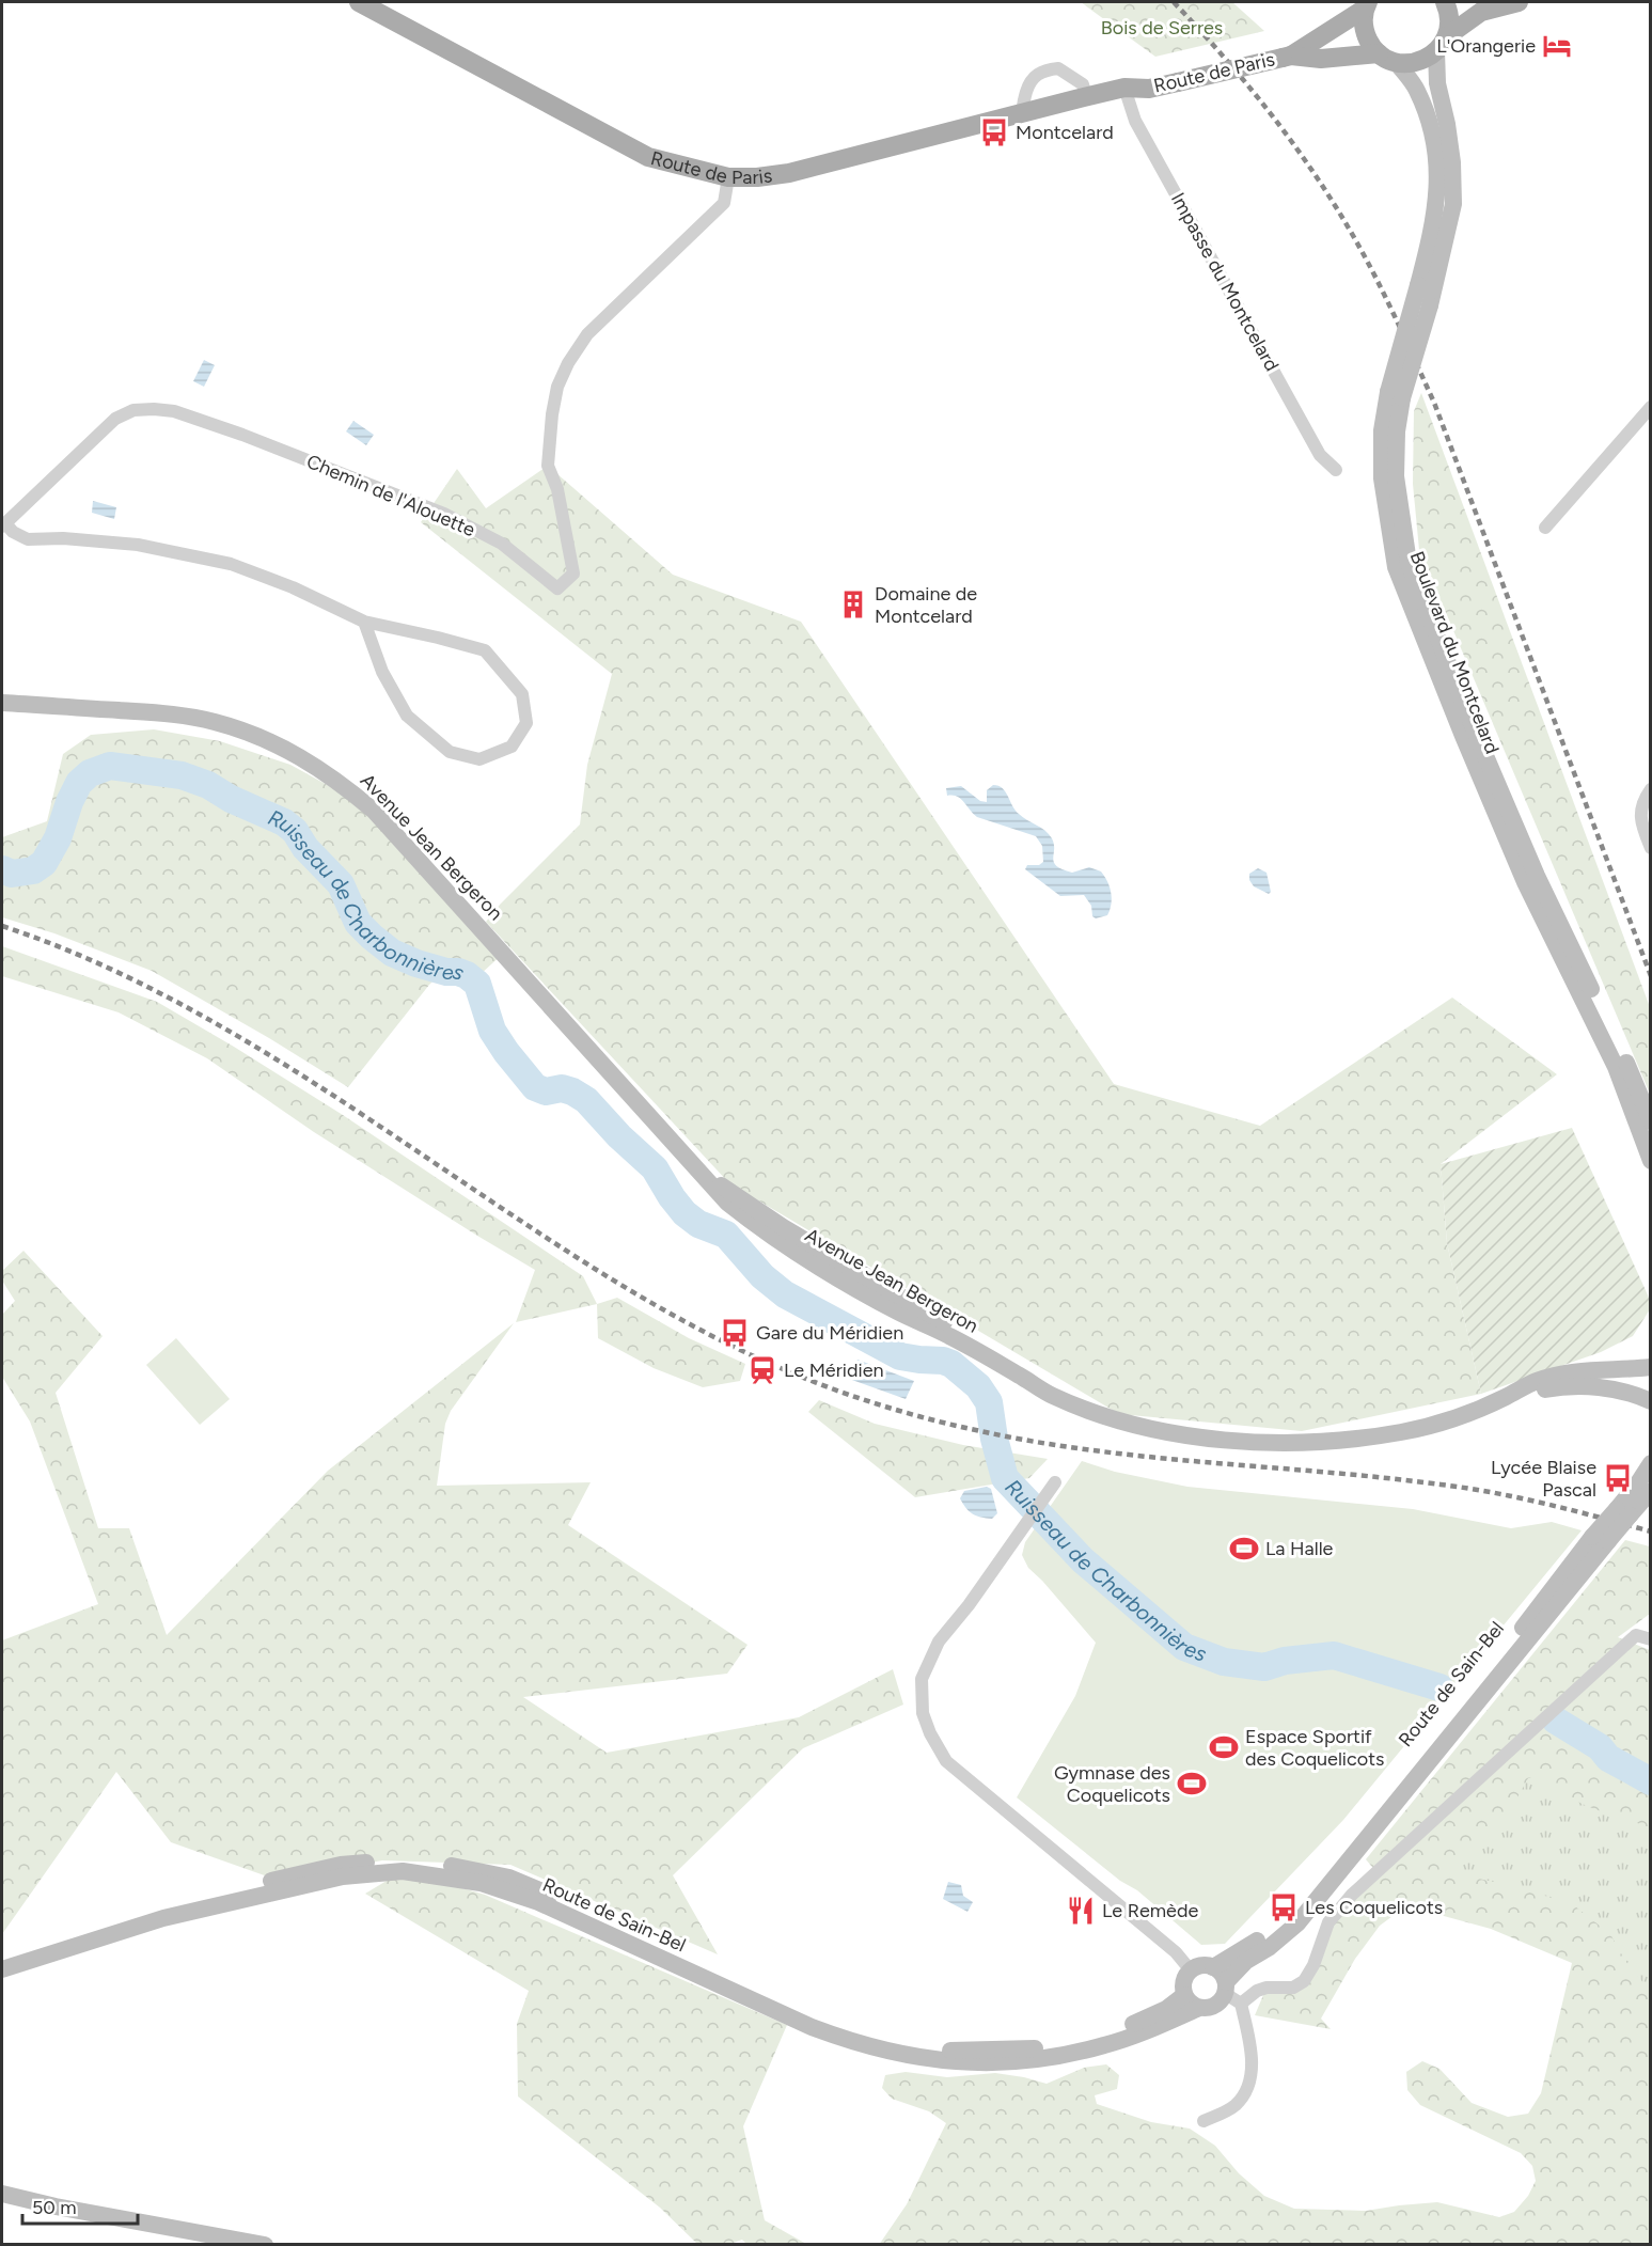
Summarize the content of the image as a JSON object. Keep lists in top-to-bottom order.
{
  "streets": {
    "main road": [
      "Route de Paris",
      "Boulevard du Montcelard",
      "Avenue Jean Bergeron",
      "Route de Sain-Bel"
    ],
    "street": ["Impasse du Montcelard", "Chemin de l'Alouette"]
  },
  "crossings": [
    ["Route de Paris", "Impasse du Montcelard"],
    ["Route de Paris", "Chemin de l'Alouette"]
  ],
  "water": ["Ruisseau de Charbonnières"],
  "parks": ["Bois de Serres"],
  "places": {
    "hotel": ["L'Orangerie"],
    "bus stop": [
      "Montcelard",
      "Gare du Méridien",
      "Lycée Blaise Pascal",
      "Les Coquelicots"
    ],
    "building": ["Domaine de Montcelard"],
    "station": ["Le Méridien"],
    "sports": ["La Halle", "Espace Sportif des Coquelicots", "Gymnase des Coquelicots"],
    "restaurant": ["Le Remède"]
  },
  "scale_bar": "50 m"
}
